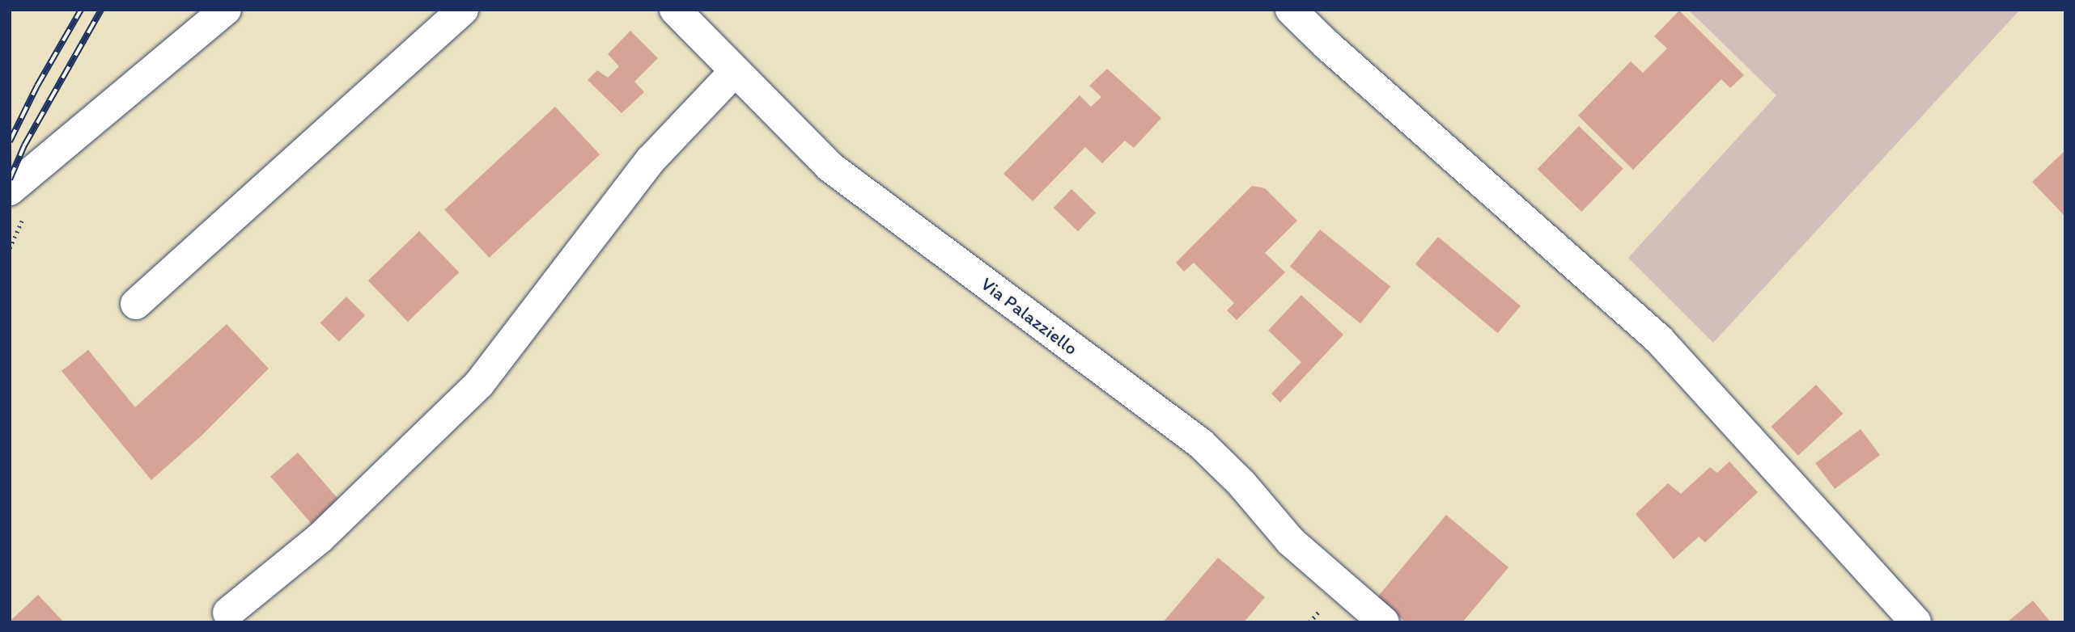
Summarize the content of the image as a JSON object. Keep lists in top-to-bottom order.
{
  "streets": {
    "street": ["Via Palazziello"]
  }
}
